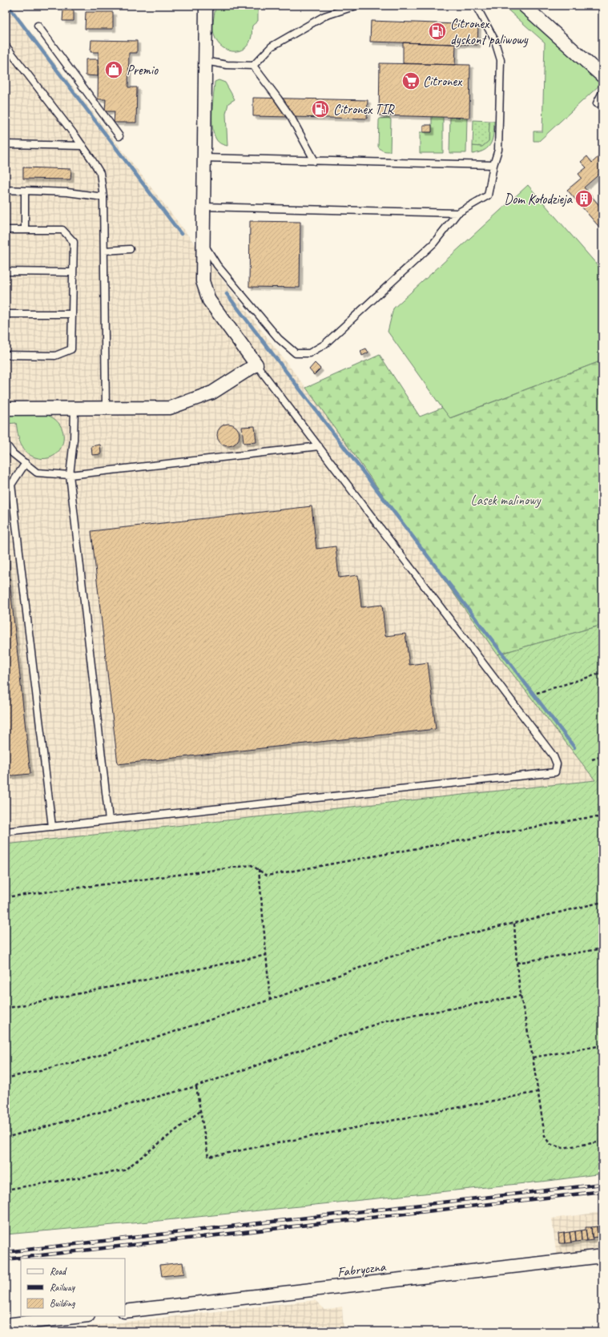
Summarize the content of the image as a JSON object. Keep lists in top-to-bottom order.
{
  "streets": {
    "street": ["Fabryczna"]
  },
  "parks": ["Lasek malinowy"],
  "places": {
    "fuel station": ["Citronex dyskont paliwowy", "Citronex TIR"],
    "shop": ["Premio"],
    "supermarket": ["Citronex"],
    "building": ["Dom Kołodzieja"]
  },
  "legend": ["Road", "Railway", "Building"]
}
